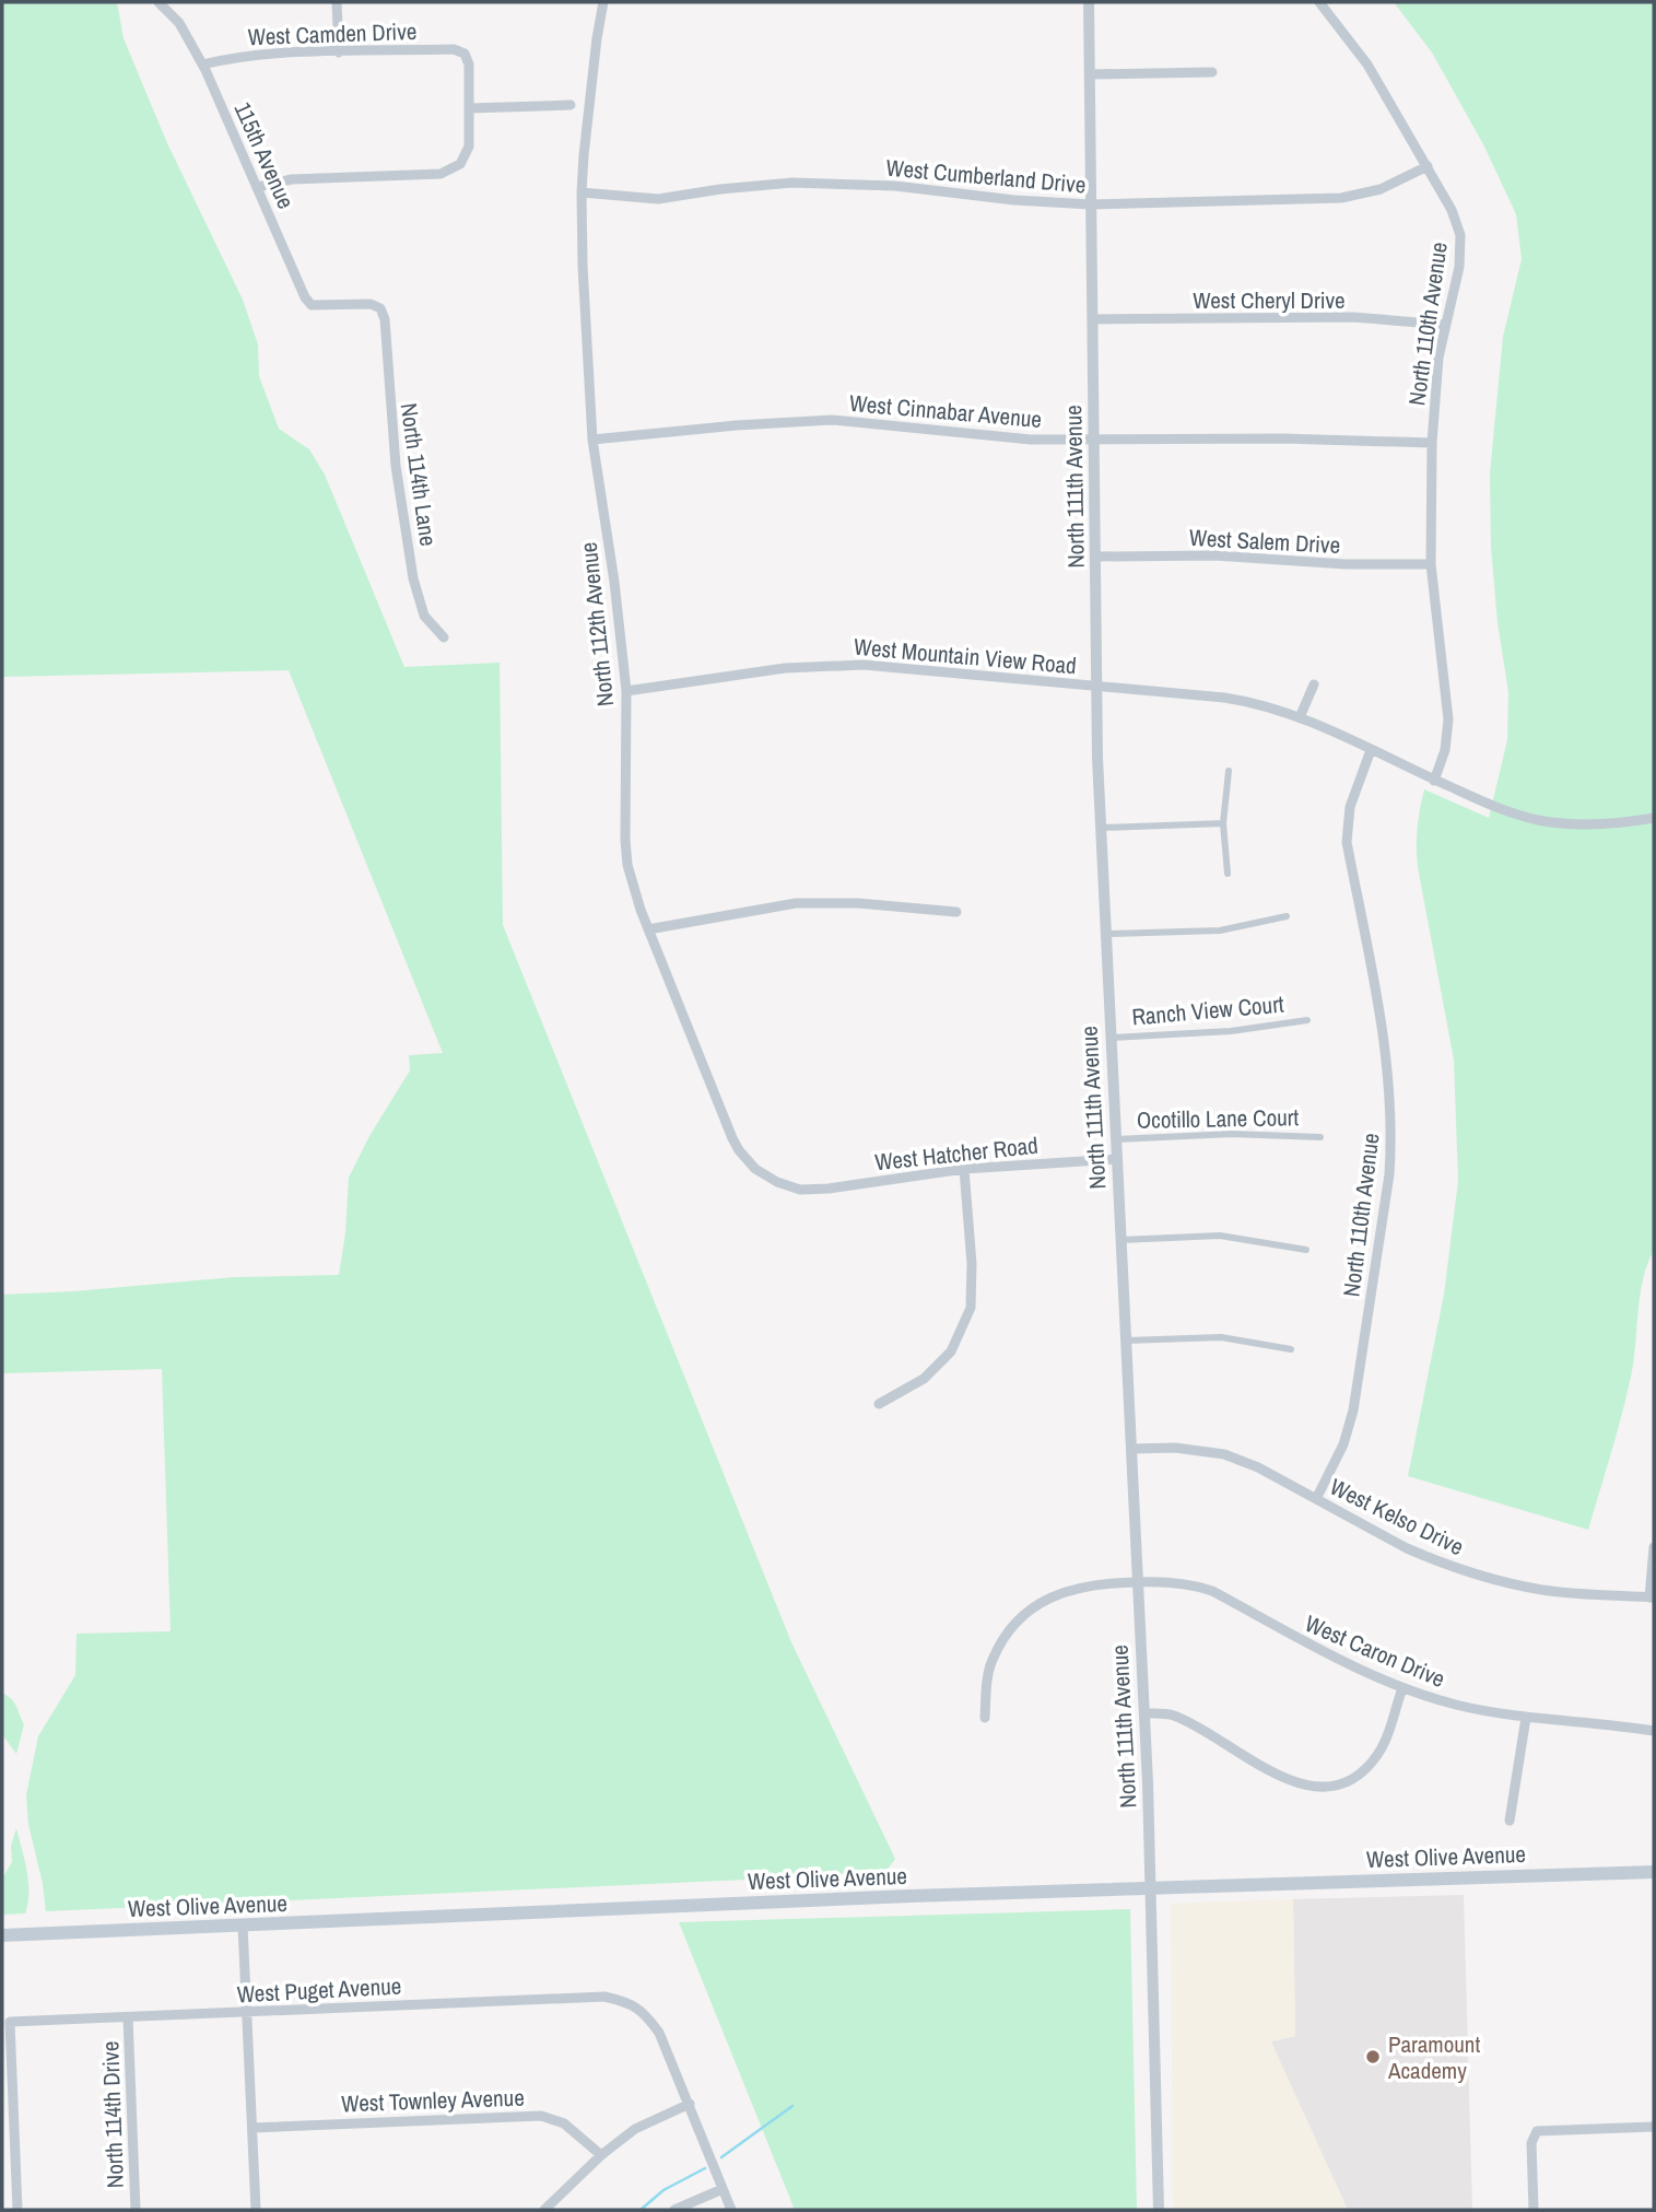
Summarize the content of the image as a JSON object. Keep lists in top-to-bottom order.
{
  "streets": {
    "main road": ["West Olive Avenue"],
    "street": [
      "West Camden Drive",
      "115th Avenue",
      "West Cumberland Drive",
      "West Cheryl Drive",
      "North 110th Avenue",
      "West Cinnabar Avenue",
      "North 114th Lane",
      "North 111th Avenue",
      "West Salem Drive",
      "North 112th Avenue",
      "West Mountain View Road",
      "Ranch View Court",
      "Ocotillo Lane Court",
      "West Hatcher Road",
      "West Kelso Drive",
      "West Caron Drive",
      "West Puget Avenue",
      "West Townley Avenue",
      "North 114th Drive"
    ]
  },
  "crossings": [
    ["West Camden Drive", "115th Avenue"],
    ["115th Avenue", "North 114th Lane"],
    ["West Cumberland Drive", "North 110th Avenue"],
    ["West Cumberland Drive", "North 111th Avenue"],
    ["West Cumberland Drive", "North 112th Avenue"],
    ["West Cheryl Drive", "North 110th Avenue"],
    ["West Cheryl Drive", "North 111th Avenue"],
    ["North 110th Avenue", "West Cinnabar Avenue"],
    ["North 110th Avenue", "West Salem Drive"],
    ["North 110th Avenue", "West Mountain View Road"],
    ["North 110th Avenue", "West Kelso Drive"],
    ["West Cinnabar Avenue", "North 111th Avenue"],
    ["West Cinnabar Avenue", "North 112th Avenue"],
    ["North 111th Avenue", "West Salem Drive"],
    ["North 111th Avenue", "West Mountain View Road"],
    ["North 111th Avenue", "Ranch View Court"],
    ["North 111th Avenue", "Ocotillo Lane Court"],
    ["North 111th Avenue", "West Hatcher Road"],
    ["North 111th Avenue", "West Kelso Drive"],
    ["North 111th Avenue", "West Caron Drive"],
    ["North 111th Avenue", "West Olive Avenue"],
    ["North 112th Avenue", "West Mountain View Road"],
    ["North 112th Avenue", "West Hatcher Road"],
    ["West Puget Avenue", "North 114th Drive"]
  ],
  "places": ["Paramount Academy"]
}
